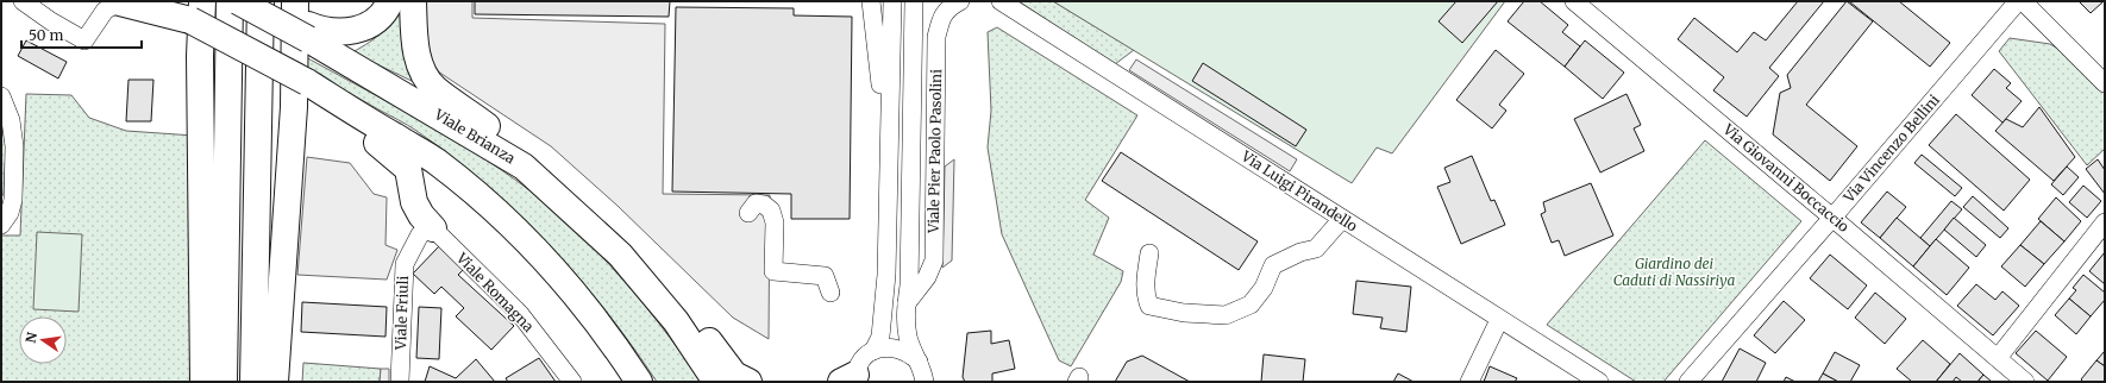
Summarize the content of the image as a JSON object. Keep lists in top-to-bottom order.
{
  "streets": {
    "highway": ["Viale Brianza"],
    "street": [
      "Via Vincenzo Bellini",
      "Viale Pier Paolo Pasolini",
      "Via Giovanni Boccaccio",
      "Via Luigi Pirandello",
      "Viale Romagna",
      "Viale Friuli"
    ]
  },
  "crossings": [
    ["Via Vincenzo Bellini", "Via Giovanni Boccaccio"],
    ["Viale Romagna", "Viale Friuli"]
  ],
  "parks": ["Giardino dei Caduti di Nassiriya"],
  "scale_bar": "50 m",
  "north": "left"
}
